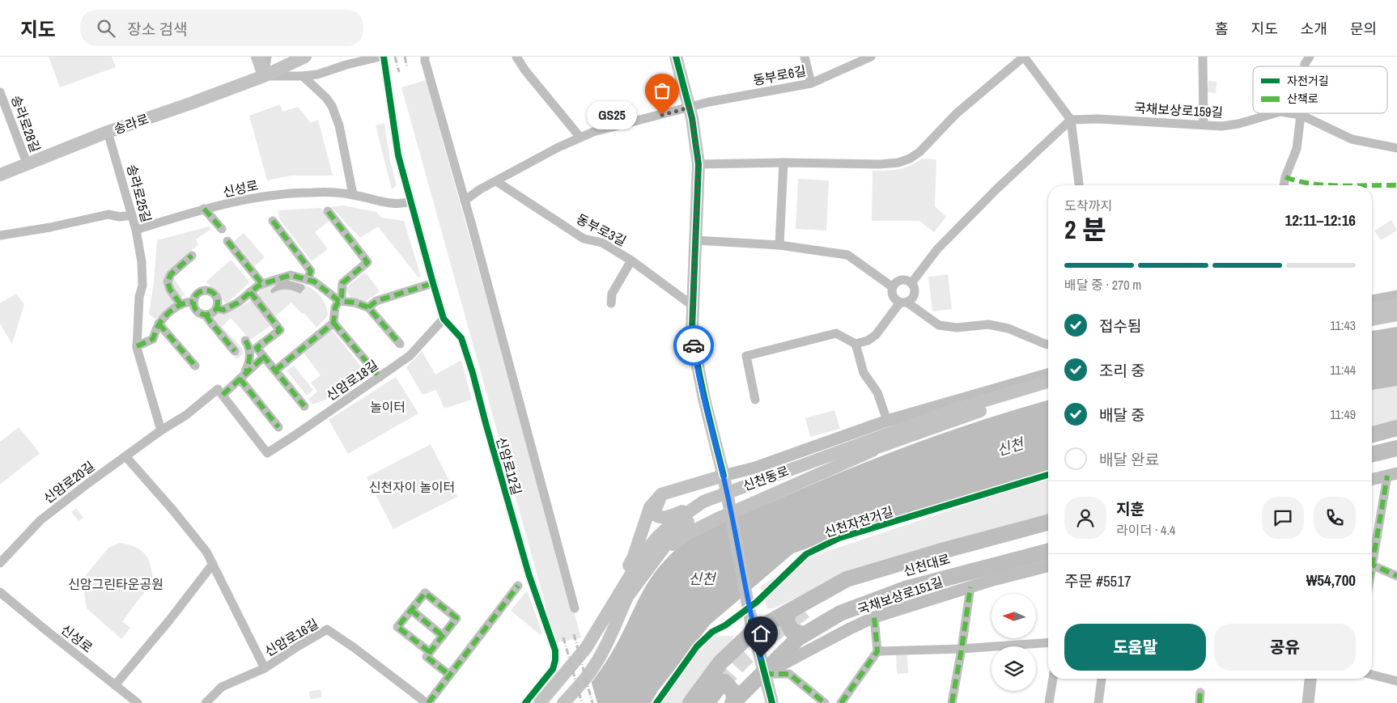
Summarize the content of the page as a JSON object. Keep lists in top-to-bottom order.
{
  "streets": {
    "highway": ["신천대로"],
    "main road": ["송라로", "신천동로"],
    "street": [
      "동부로6길",
      "국채보상로159길",
      "송라로28길",
      "신성로",
      "송라로25길",
      "동부로3길",
      "신암로18길",
      "신암로12길",
      "신암로20길",
      "국채보상로151길",
      "신암로16길"
    ],
    "cycle path": ["신천자전거길"]
  },
  "crossings": [
    ["동부로6길", "동부로3길"],
    ["송라로28길", "송라로"],
    ["송라로", "송라로25길"],
    ["신성로", "송라로25길"],
    ["신성로", "신암로12길"],
    ["신암로18길", "신암로12길"],
    ["신암로18길", "신암로20길"]
  ],
  "water": ["신천"],
  "parks": ["놀이터", "신천자이 놀이터", "신암그린타운공원"],
  "places": ["GS25"],
  "legend": ["자전거길", "산책로"],
  "north": "left",
  "page": {
    "header": "지도",
    "search": "장소 검색",
    "nav": [
      "홈",
      "지도",
      "소개",
      "문의"
    ],
    "bubble": "GS25",
    "heading": ["2 분", "도착까지", "12:11–12:16"],
    "panel": [
      "지훈",
      "라이더 · 4.4",
      "주문 #5517",
      "₩54,700"
    ],
    "bar": "배달 중 · 270 m",
    "list": [
      ["접수됨", "11:43"],
      ["조리 중", "11:44"],
      ["배달 중", "11:49"],
      "배달 완료"
    ],
    "buttons": ["도움말", "공유"]
  }
}
